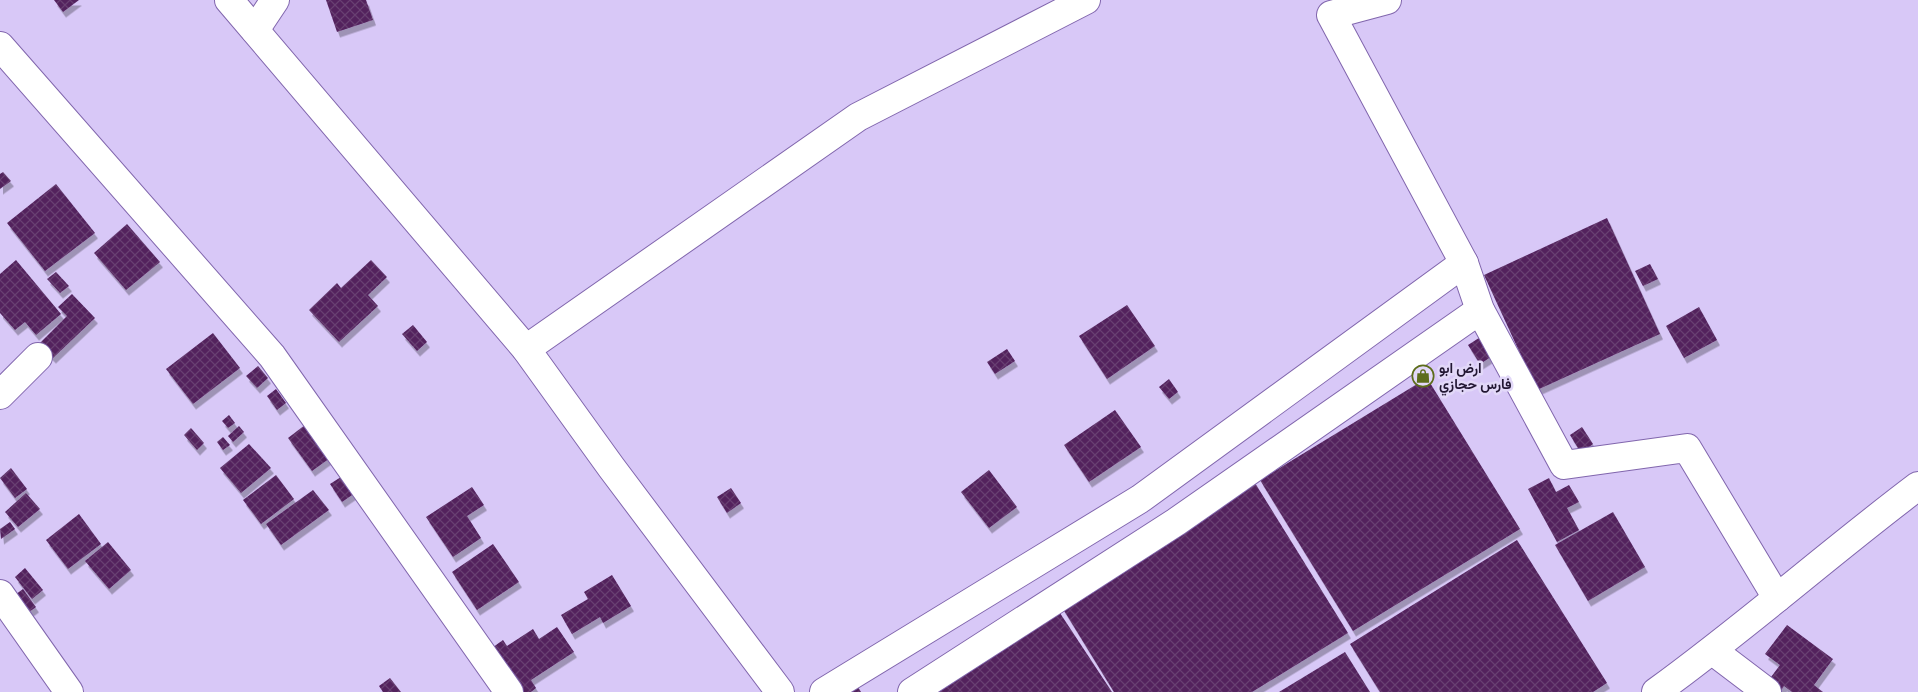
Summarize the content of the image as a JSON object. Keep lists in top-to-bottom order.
{
  "places": {
    "shop": ["ارض ابو فارس حجازي"]
  }
}
